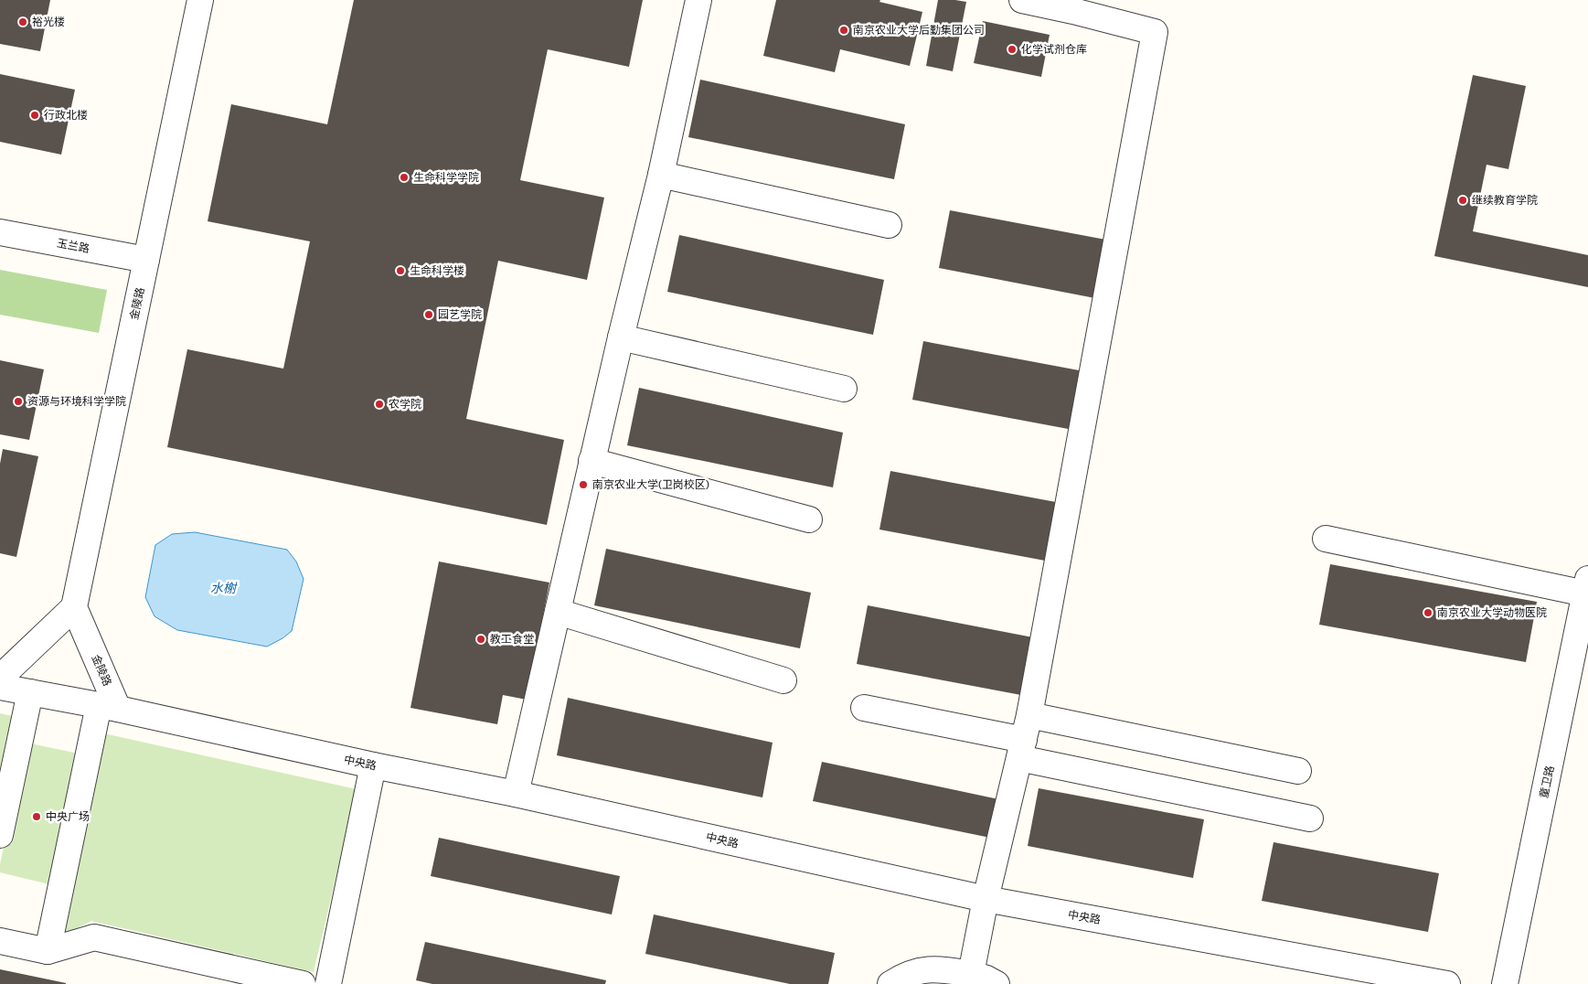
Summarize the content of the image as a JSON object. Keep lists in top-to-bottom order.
{
  "streets": {
    "street": [
      "玉兰路",
      "金陵路",
      "中央路",
      "童卫路"
    ]
  },
  "crossings": [
    ["玉兰路", "金陵路"],
    ["金陵路", "中央路"]
  ],
  "water": ["水榭"],
  "places": [
    "裕光楼",
    "南京农业大学后勤集团公司",
    "化学试剂仓库",
    "行政北楼",
    "生命科学学院",
    "继续教育学院",
    "生命科学楼",
    "园艺学院",
    "资源与环境科学学院",
    "农学院",
    "南京农业大学(卫岗校区)",
    "南京农业大学动物医院",
    "教工食堂",
    "中央广场"
  ]
}
